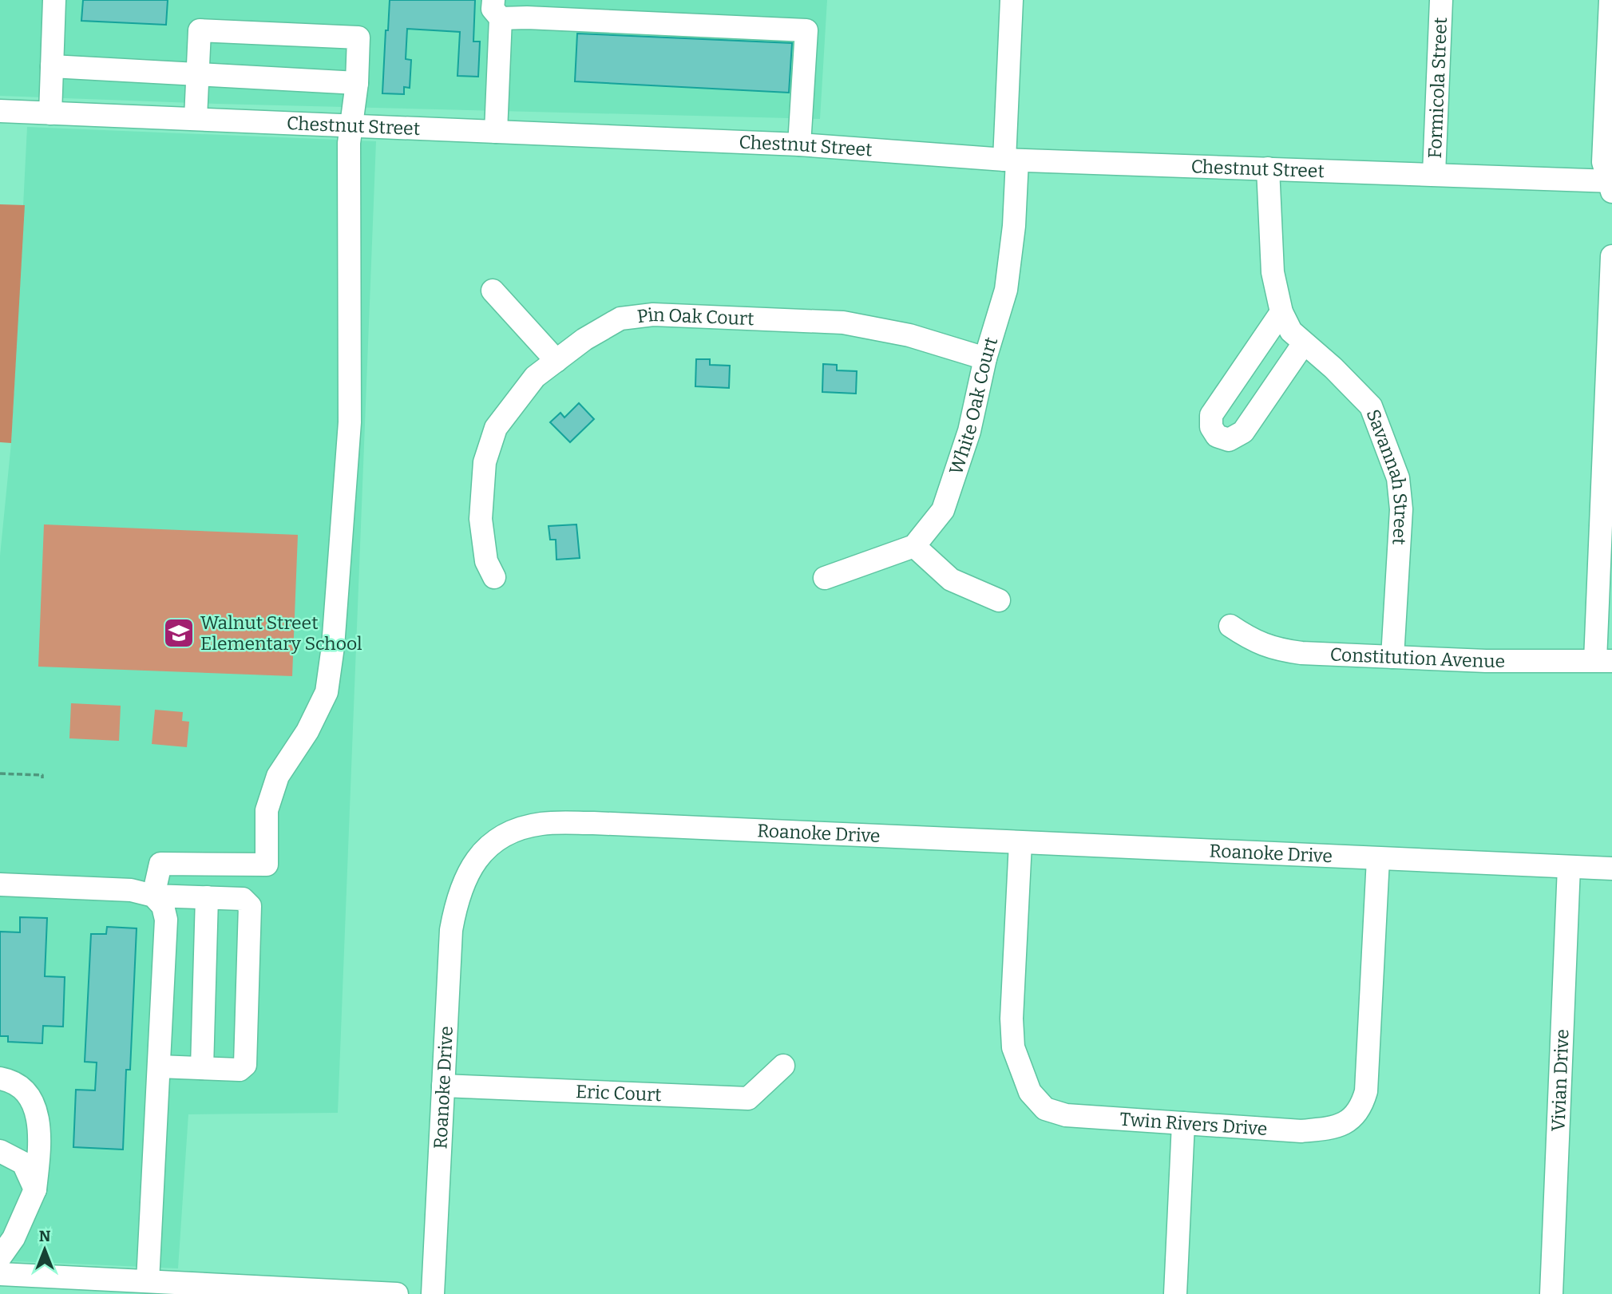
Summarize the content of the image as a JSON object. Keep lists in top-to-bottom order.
{
  "streets": {
    "street": [
      "Formicola Street",
      "Chestnut Street",
      "Pin Oak Court",
      "White Oak Court",
      "Savannah Street",
      "Constitution Avenue",
      "Roanoke Drive",
      "Vivian Drive",
      "Eric Court",
      "Twin Rivers Drive"
    ]
  },
  "crossings": [
    ["Formicola Street", "Chestnut Street"],
    ["Chestnut Street", "White Oak Court"],
    ["Chestnut Street", "Savannah Street"],
    ["Pin Oak Court", "White Oak Court"],
    ["Savannah Street", "Constitution Avenue"],
    ["Roanoke Drive", "Vivian Drive"],
    ["Roanoke Drive", "Eric Court"],
    ["Roanoke Drive", "Twin Rivers Drive"]
  ],
  "places": {
    "school or university": ["Walnut Street Elementary School"]
  },
  "north": "top"
}
